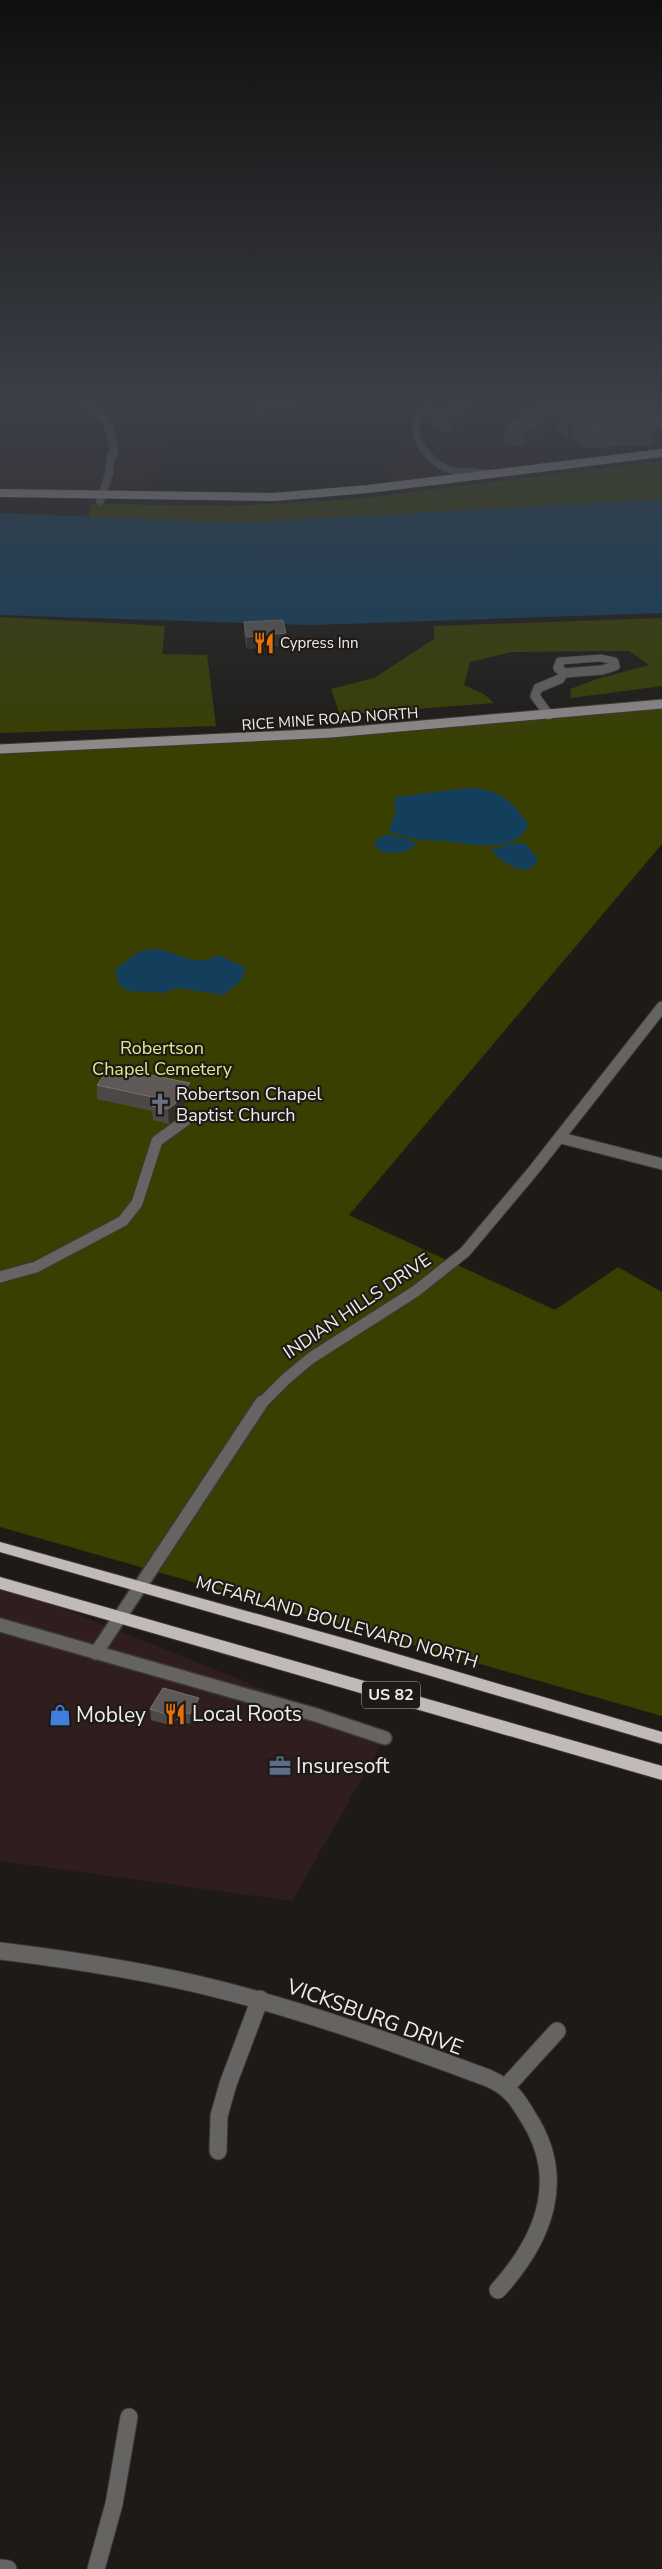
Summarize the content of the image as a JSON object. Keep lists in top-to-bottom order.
{
  "streets": {
    "highway": ["MCFARLAND BOULEVARD NORTH", "US 82"],
    "main road": ["RICE MINE ROAD NORTH"],
    "street": ["INDIAN HILLS DRIVE", "VICKSBURG DRIVE"]
  },
  "crossings": [
    ["INDIAN HILLS DRIVE", "MCFARLAND BOULEVARD NORTH"],
    ["INDIAN HILLS DRIVE", "US 82"]
  ],
  "parks": ["Robertson Chapel Cemetery"],
  "places": {
    "restaurant": ["Cypress Inn", "Local Roots"],
    "church": ["Robertson Chapel Baptist Church"],
    "shop": ["Mobley"],
    "office": ["Insuresoft"]
  }
}
